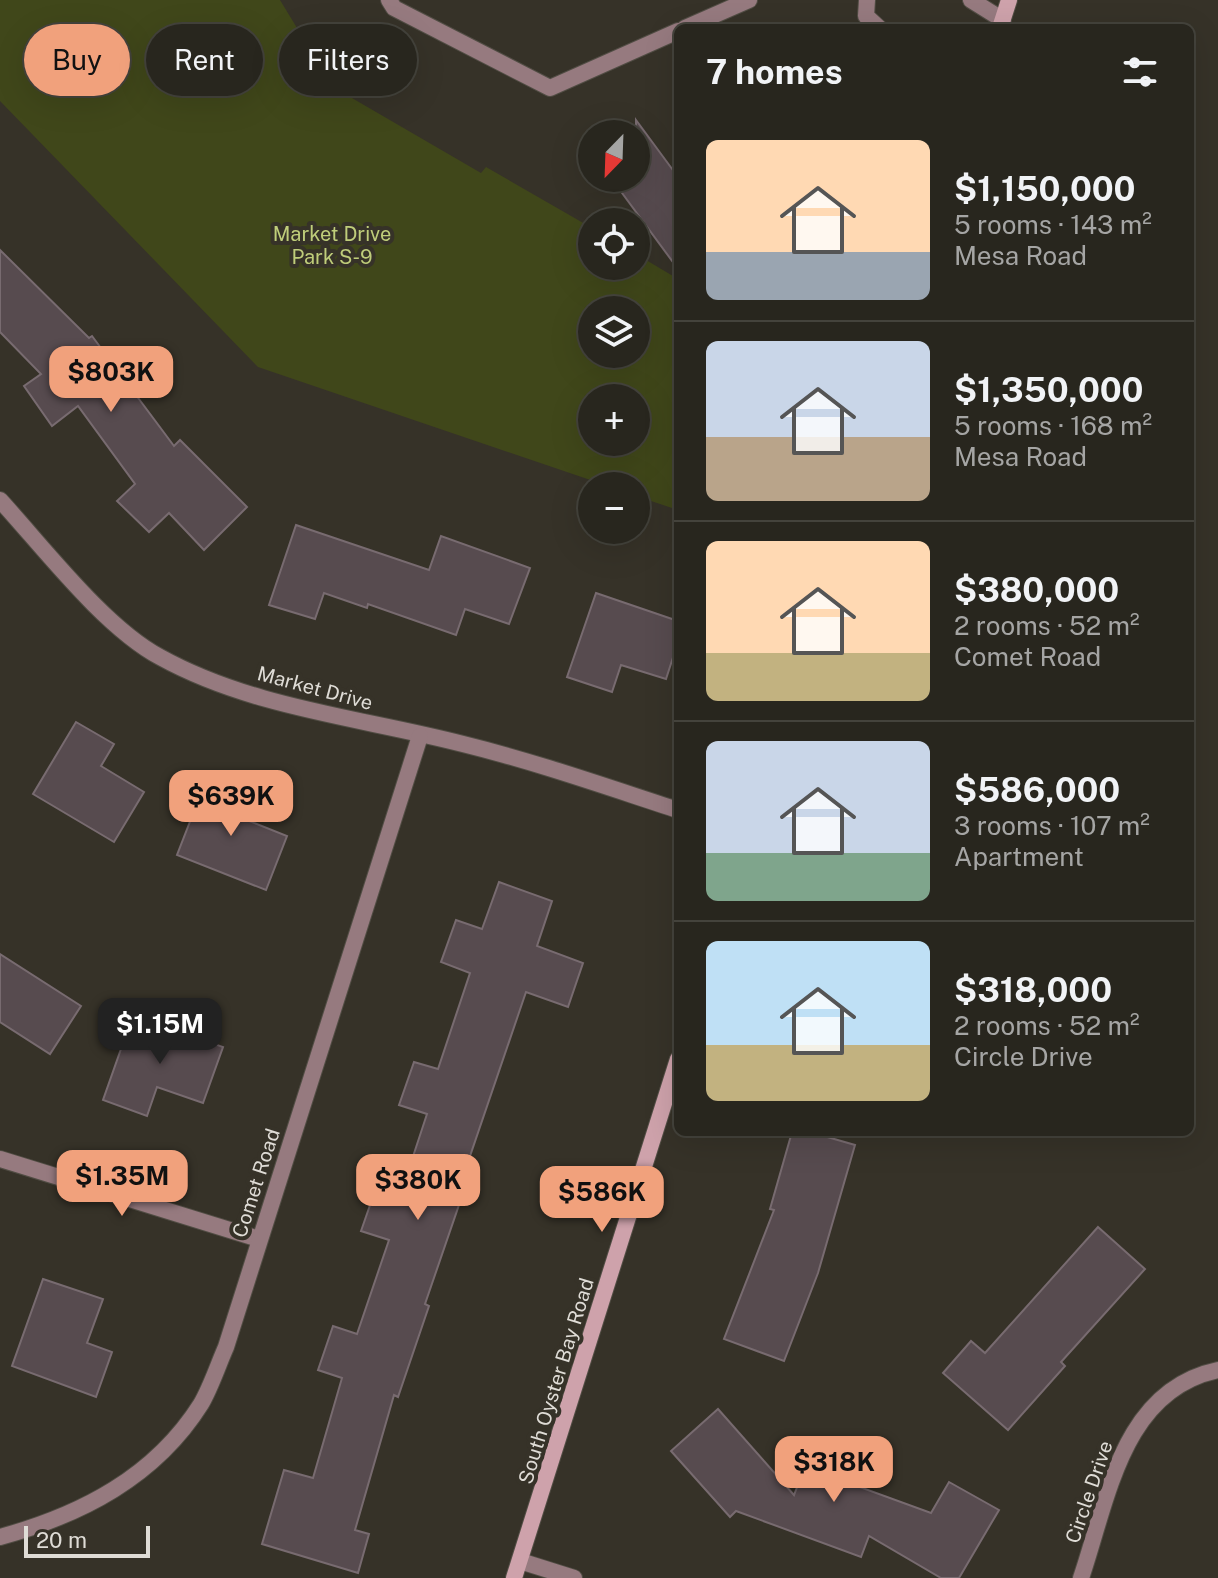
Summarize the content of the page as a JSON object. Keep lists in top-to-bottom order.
{
  "streets": {
    "main road": ["South Oyster Bay Road"],
    "street": ["Market Drive", "Comet Road", "Circle Drive"]
  },
  "crossings": [
    ["Market Drive", "Comet Road"]
  ],
  "parks": ["Market Drive Park S-9"],
  "scale_bar": "20 m",
  "north": "bottom left",
  "page": {
    "chip": ["Buy", "Rent", "Filters"],
    "heading": "7 homes",
    "map_buttons": ["+", "−"],
    "list": [
      {
        "name": "$1,150,000",
        "note": "5 rooms · 143 m² · Mesa Road"
      },
      {
        "name": "$1,350,000",
        "note": "5 rooms · 168 m² · Mesa Road"
      },
      {
        "name": "$380,000",
        "note": "2 rooms · 52 m² · Comet Road"
      },
      {
        "name": "$586,000",
        "note": "3 rooms · 107 m² · Apartment"
      },
      {
        "name": "$318,000",
        "note": "2 rooms · 52 m² · Circle Drive"
      }
    ],
    "price": [
      "$803K",
      "$639K",
      "$1.15M",
      "$1.35M",
      "$380K",
      "$586K",
      "$318K"
    ],
    "scale": "20 m"
  }
}
